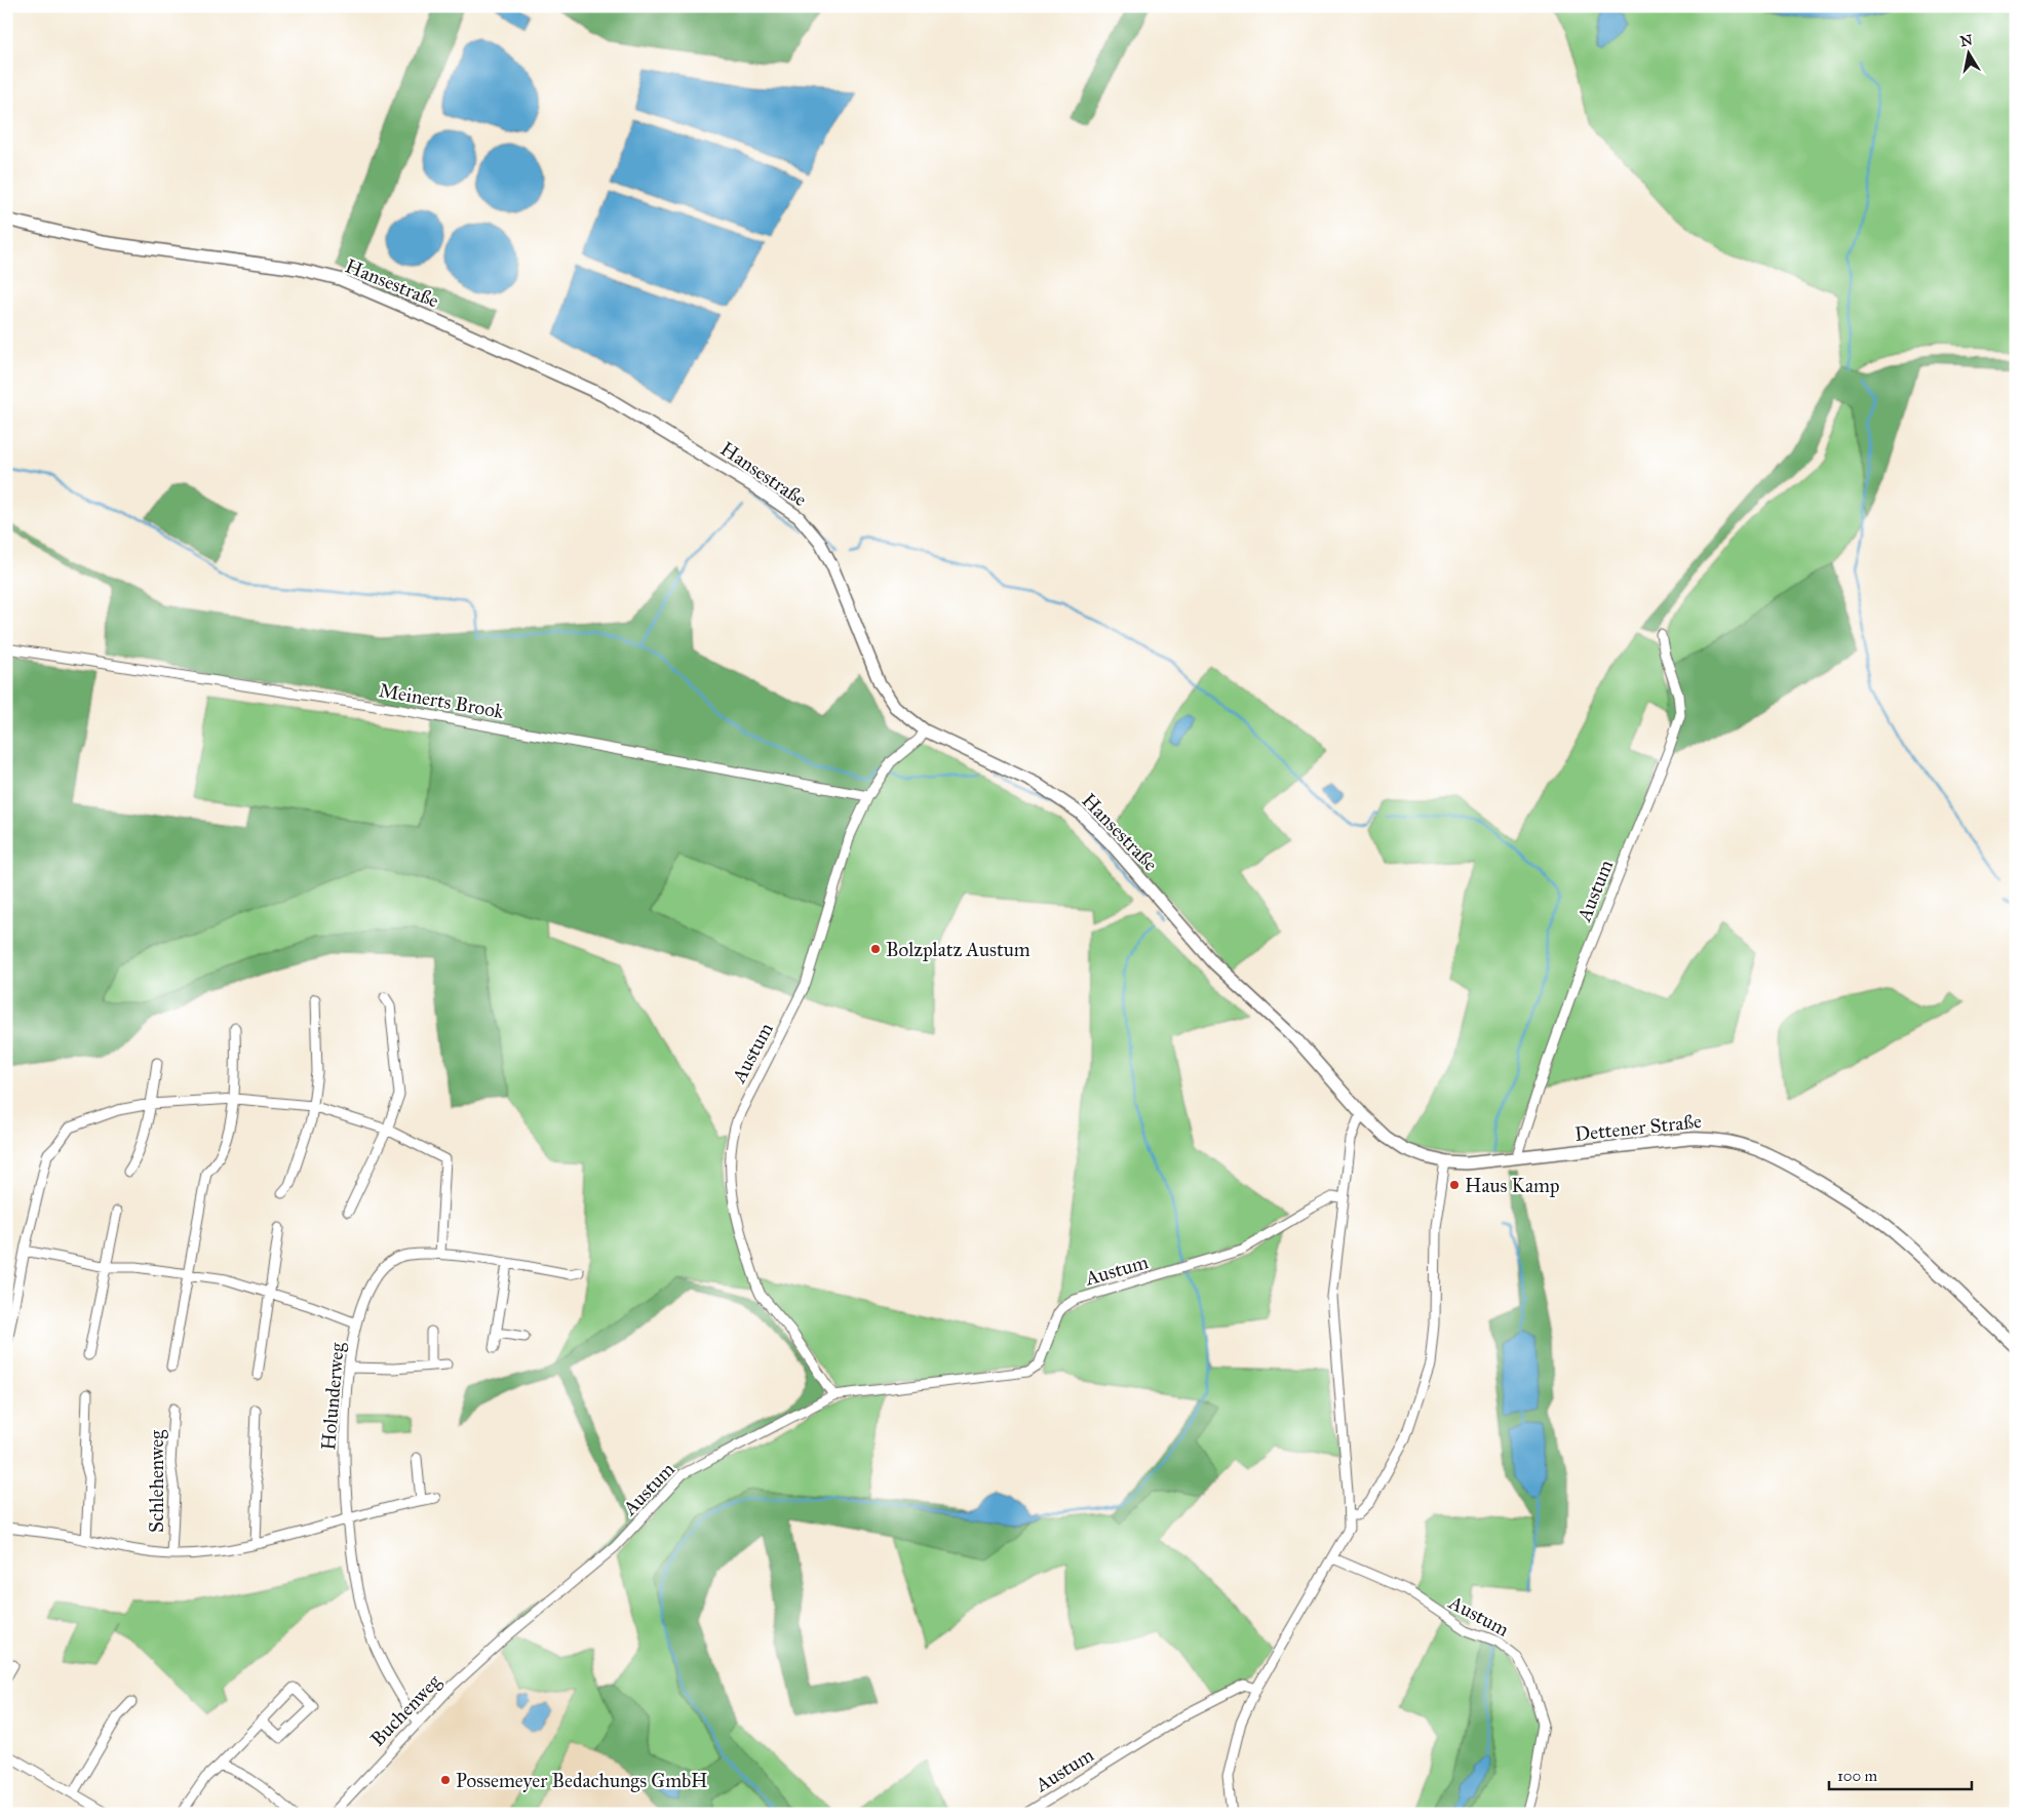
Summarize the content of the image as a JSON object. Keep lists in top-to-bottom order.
{
  "streets": {
    "street": [
      "Hansestraße",
      "Meinerts Brook",
      "Austum",
      "Dettener Straße",
      "Holunderweg",
      "Schlehenweg",
      "Buchenweg"
    ]
  },
  "crossings": [
    ["Hansestraße", "Austum"],
    ["Hansestraße", "Dettener Straße"],
    ["Meinerts Brook", "Austum"],
    ["Austum", "Dettener Straße"],
    ["Austum", "Buchenweg"],
    ["Holunderweg", "Schlehenweg"],
    ["Holunderweg", "Buchenweg"]
  ],
  "places": ["Bolzplatz Austum", "Haus Kamp", "Possemeyer Bedachungs GmbH"],
  "scale_bar": "100 m",
  "north": "top"
}
